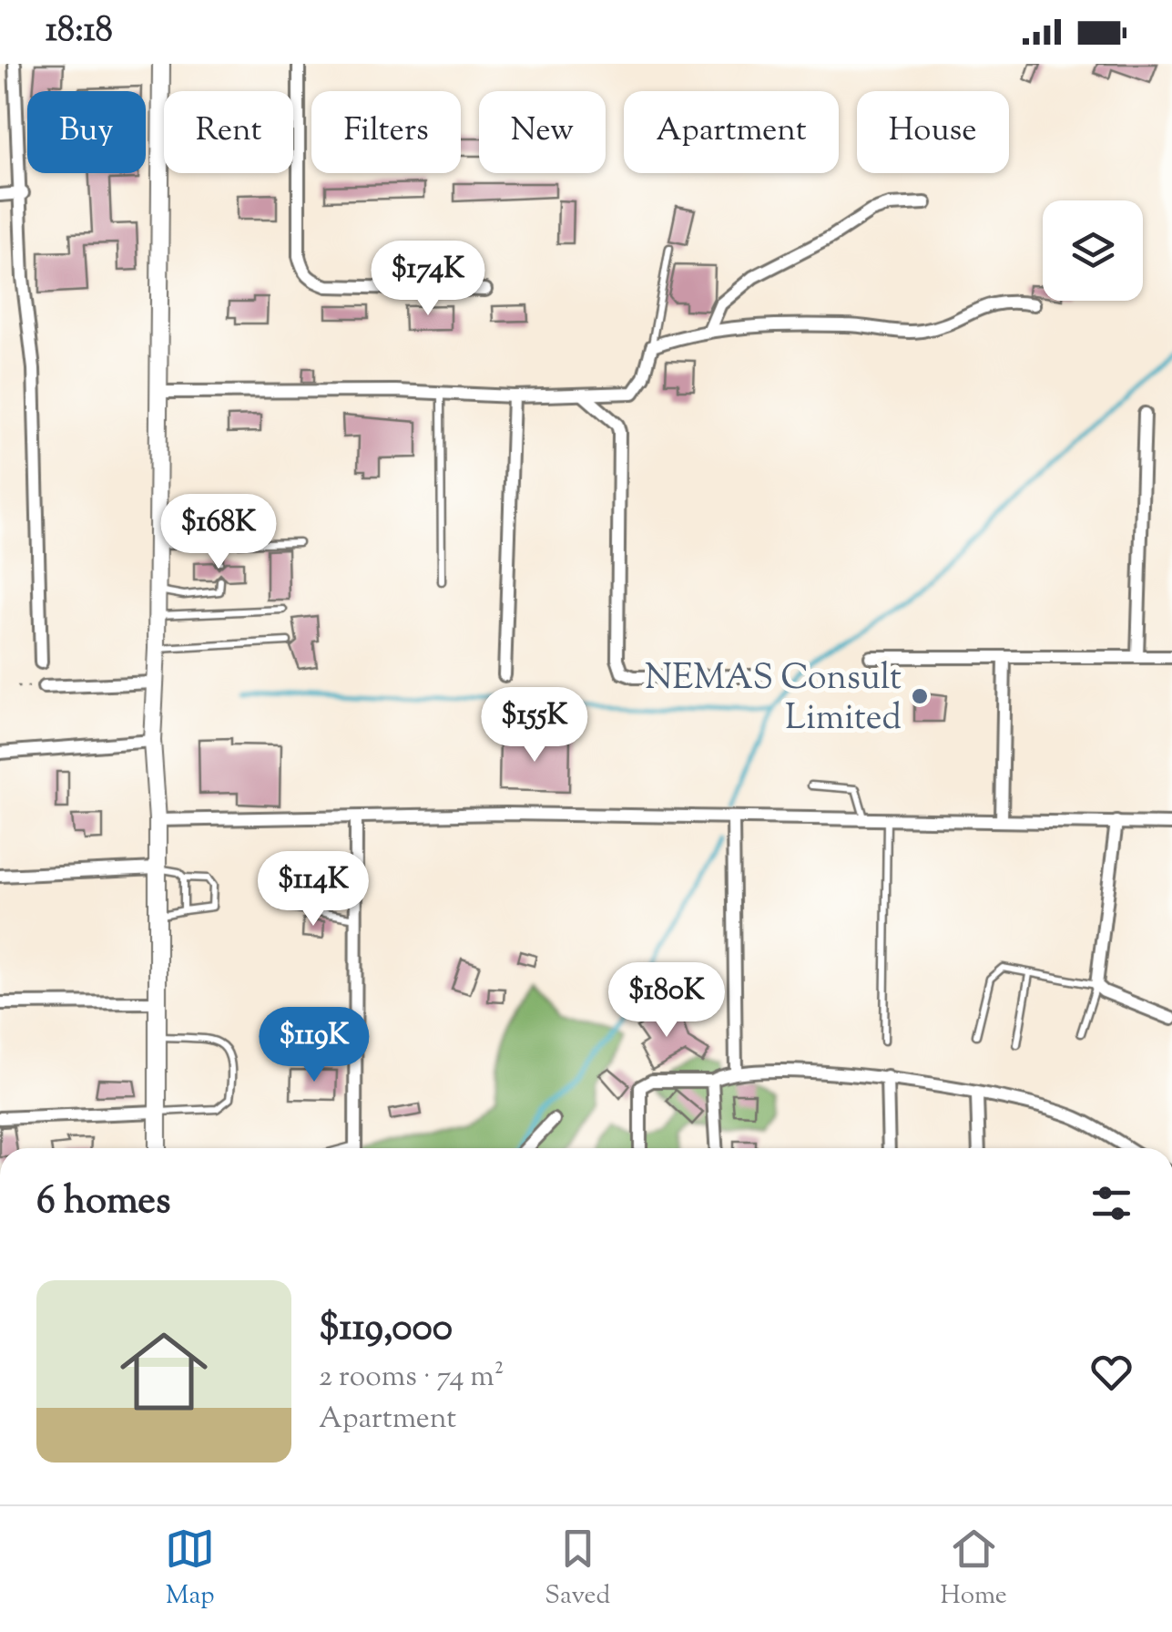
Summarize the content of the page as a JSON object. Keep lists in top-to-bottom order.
{
  "places": ["NEMAS Consult Limited"],
  "page": {
    "status": "18:18",
    "chip": [
      "Buy",
      "Rent",
      "Filters",
      "New",
      "Apartment",
      "House"
    ],
    "price": [
      "$174K",
      "$168K",
      "$155K",
      "$114K",
      "$180K",
      "$119K"
    ],
    "heading": "6 homes",
    "list": [
      {
        "name": "$119,000",
        "note": "2 rooms · 74 m² · Apartment"
      }
    ],
    "tabs": ["Map", "Saved", "Home"]
  }
}
